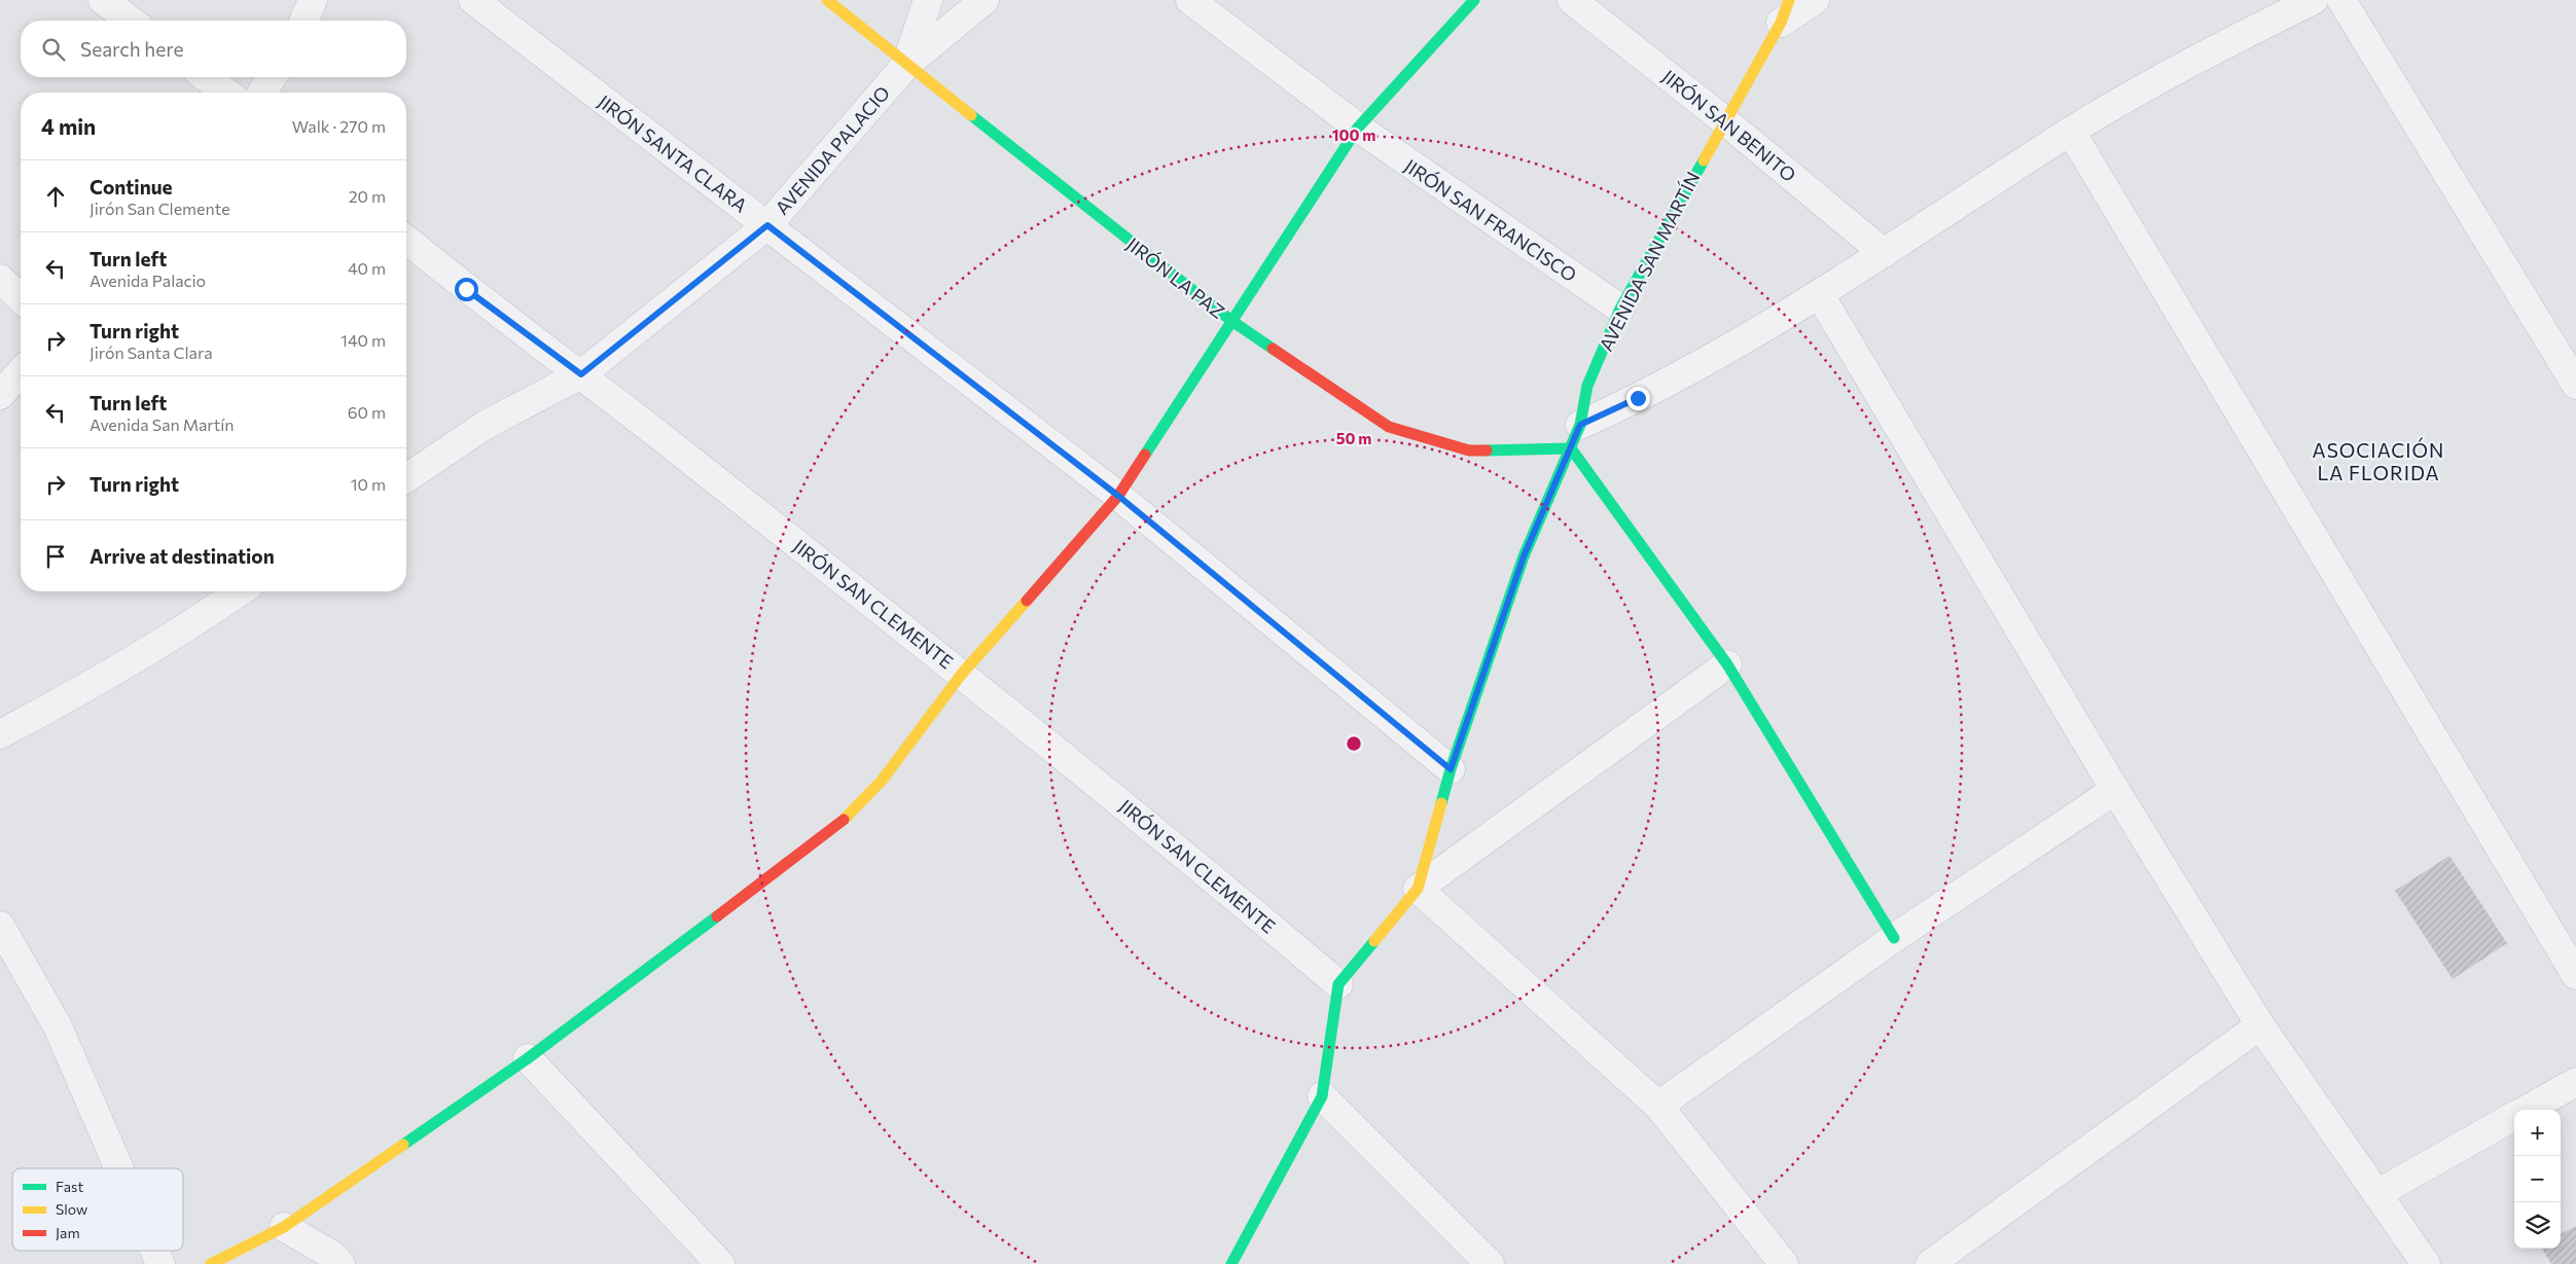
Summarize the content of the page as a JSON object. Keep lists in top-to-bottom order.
{
  "streets": {
    "street": [
      "JIRÓN SAN BENITO",
      "AVENIDA PALACIO",
      "JIRÓN SANTA CLARA",
      "JIRÓN SAN FRANCISCO",
      "AVENIDA SAN MARTÍN",
      "JIRÓN LA PAZ",
      "JIRÓN SAN CLEMENTE"
    ]
  },
  "crossings": [
    ["JIRÓN SAN BENITO", "AVENIDA SAN MARTÍN"],
    ["AVENIDA PALACIO", "JIRÓN SANTA CLARA"],
    ["AVENIDA PALACIO", "JIRÓN LA PAZ"],
    ["AVENIDA PALACIO", "JIRÓN SAN CLEMENTE"],
    ["JIRÓN SANTA CLARA", "AVENIDA SAN MARTÍN"],
    ["JIRÓN SAN FRANCISCO", "AVENIDA SAN MARTÍN"],
    ["AVENIDA SAN MARTÍN", "JIRÓN LA PAZ"],
    ["AVENIDA SAN MARTÍN", "JIRÓN SAN CLEMENTE"]
  ],
  "districts": ["ASOCIACIÓN LA FLORIDA"],
  "legend": ["Fast", "Slow", "Jam"],
  "page": {
    "search": "Search here",
    "heading": ["4 min", "Walk · 270 m"],
    "list": [
      ["Continue", "Jirón San Clemente", "20 m"],
      ["Turn left", "Avenida Palacio", "40 m"],
      ["Turn right", "Jirón Santa Clara", "140 m"],
      ["Turn left", "Avenida San Martín", "60 m"],
      ["Turn right", "10 m"],
      "Arrive at destination"
    ],
    "map_buttons": ["+", "−"]
  },
  "rings": ["100 m", "50 m"]
}
